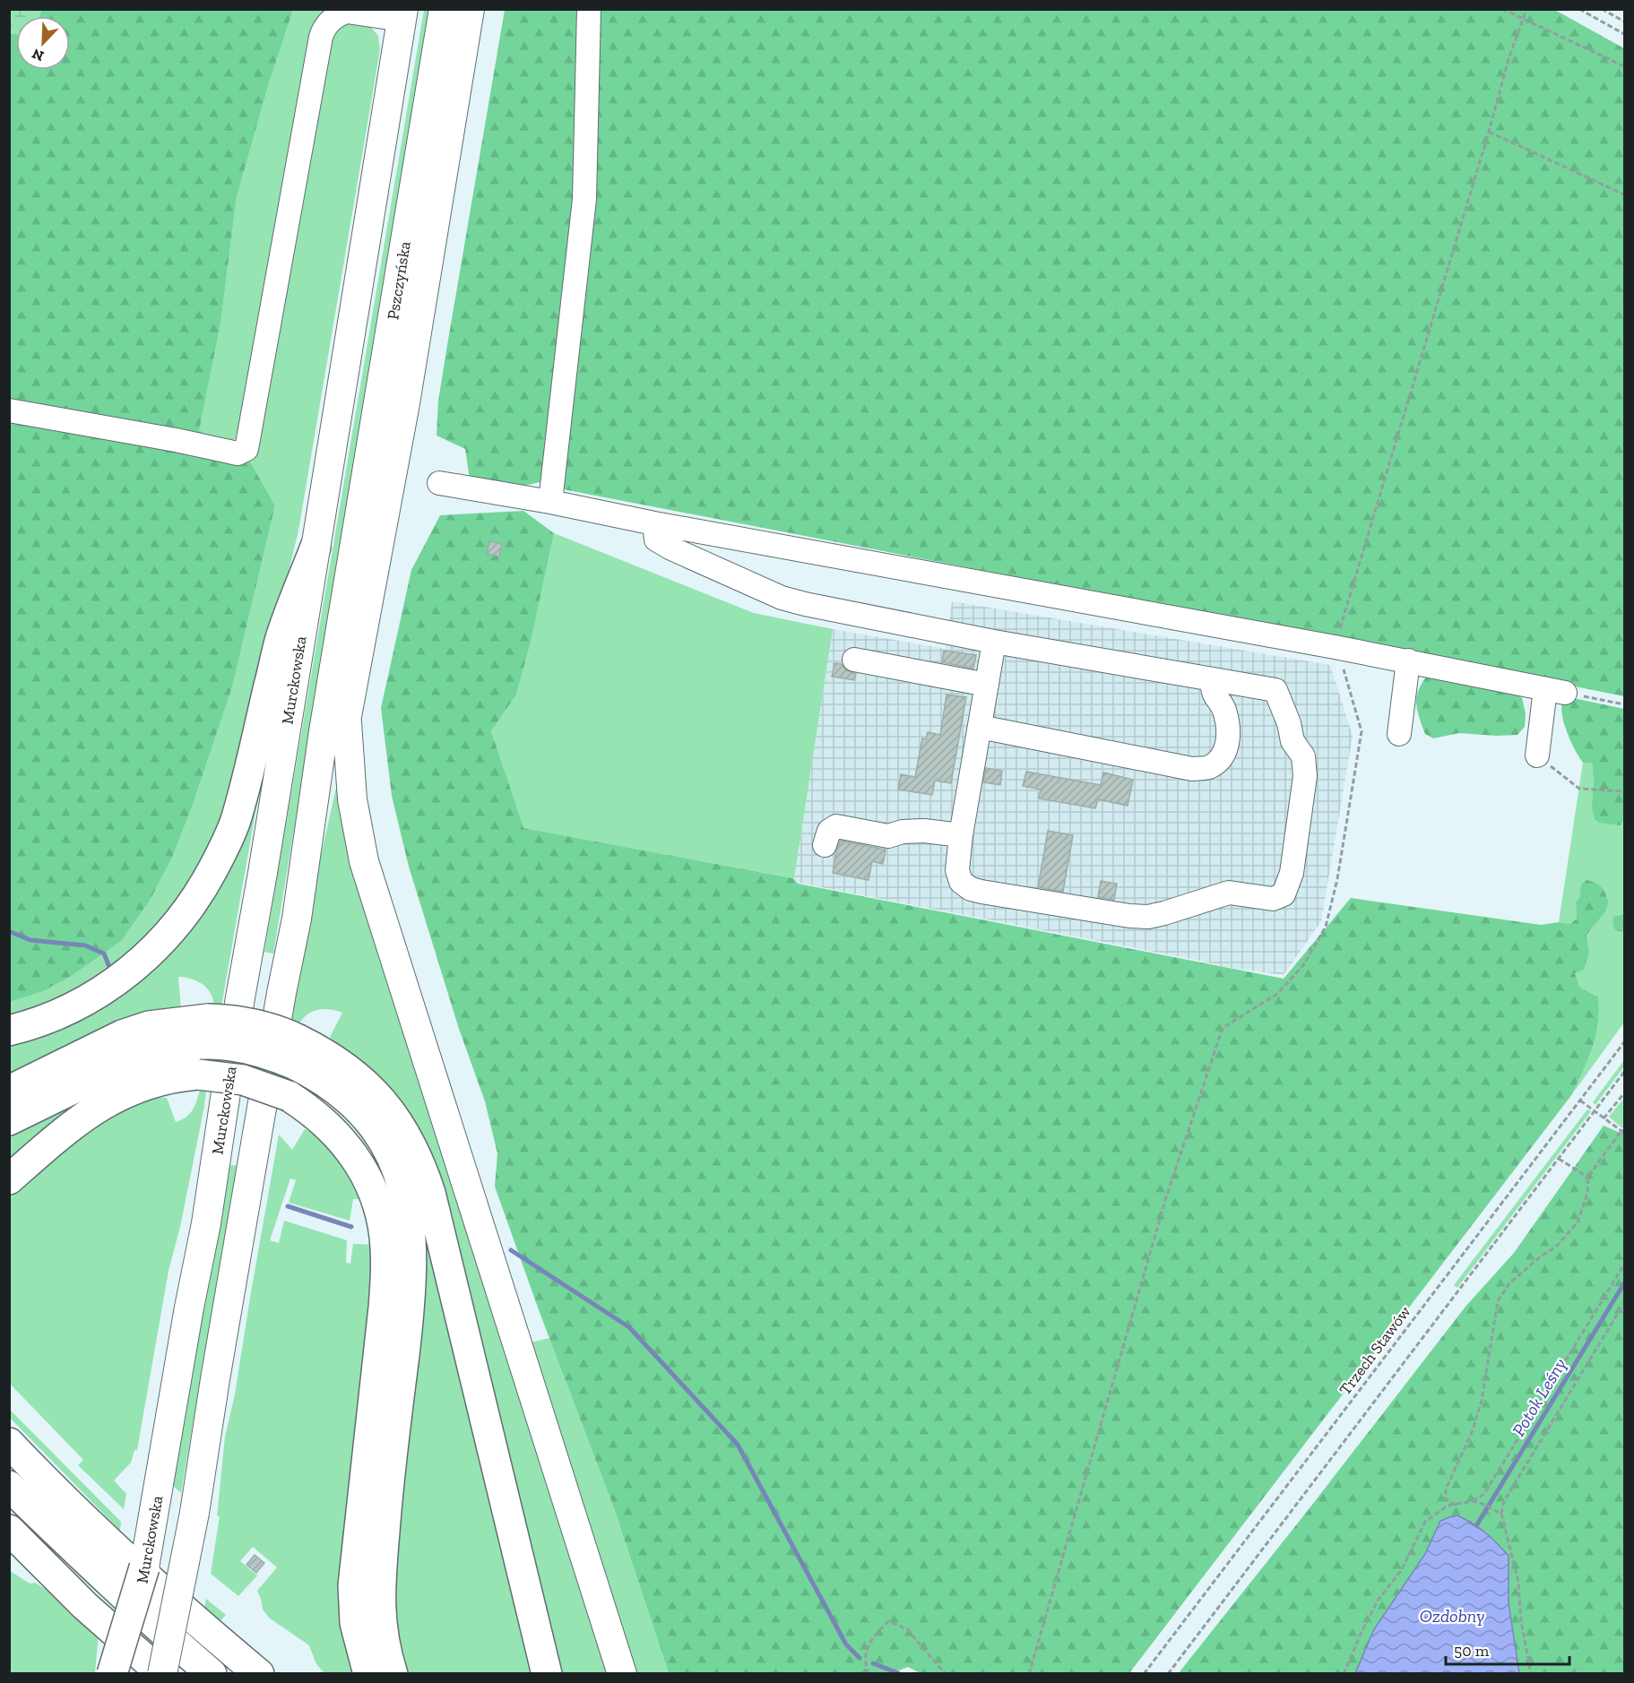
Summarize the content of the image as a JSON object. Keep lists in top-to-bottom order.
{
  "streets": {
    "main road": ["Pszczyńska", "Murckowska"],
    "path": ["Trzech Stawów"]
  },
  "water": ["Potok Leśny", "Ozdobny"],
  "scale_bar": "50 m",
  "north": "bottom left"
}
